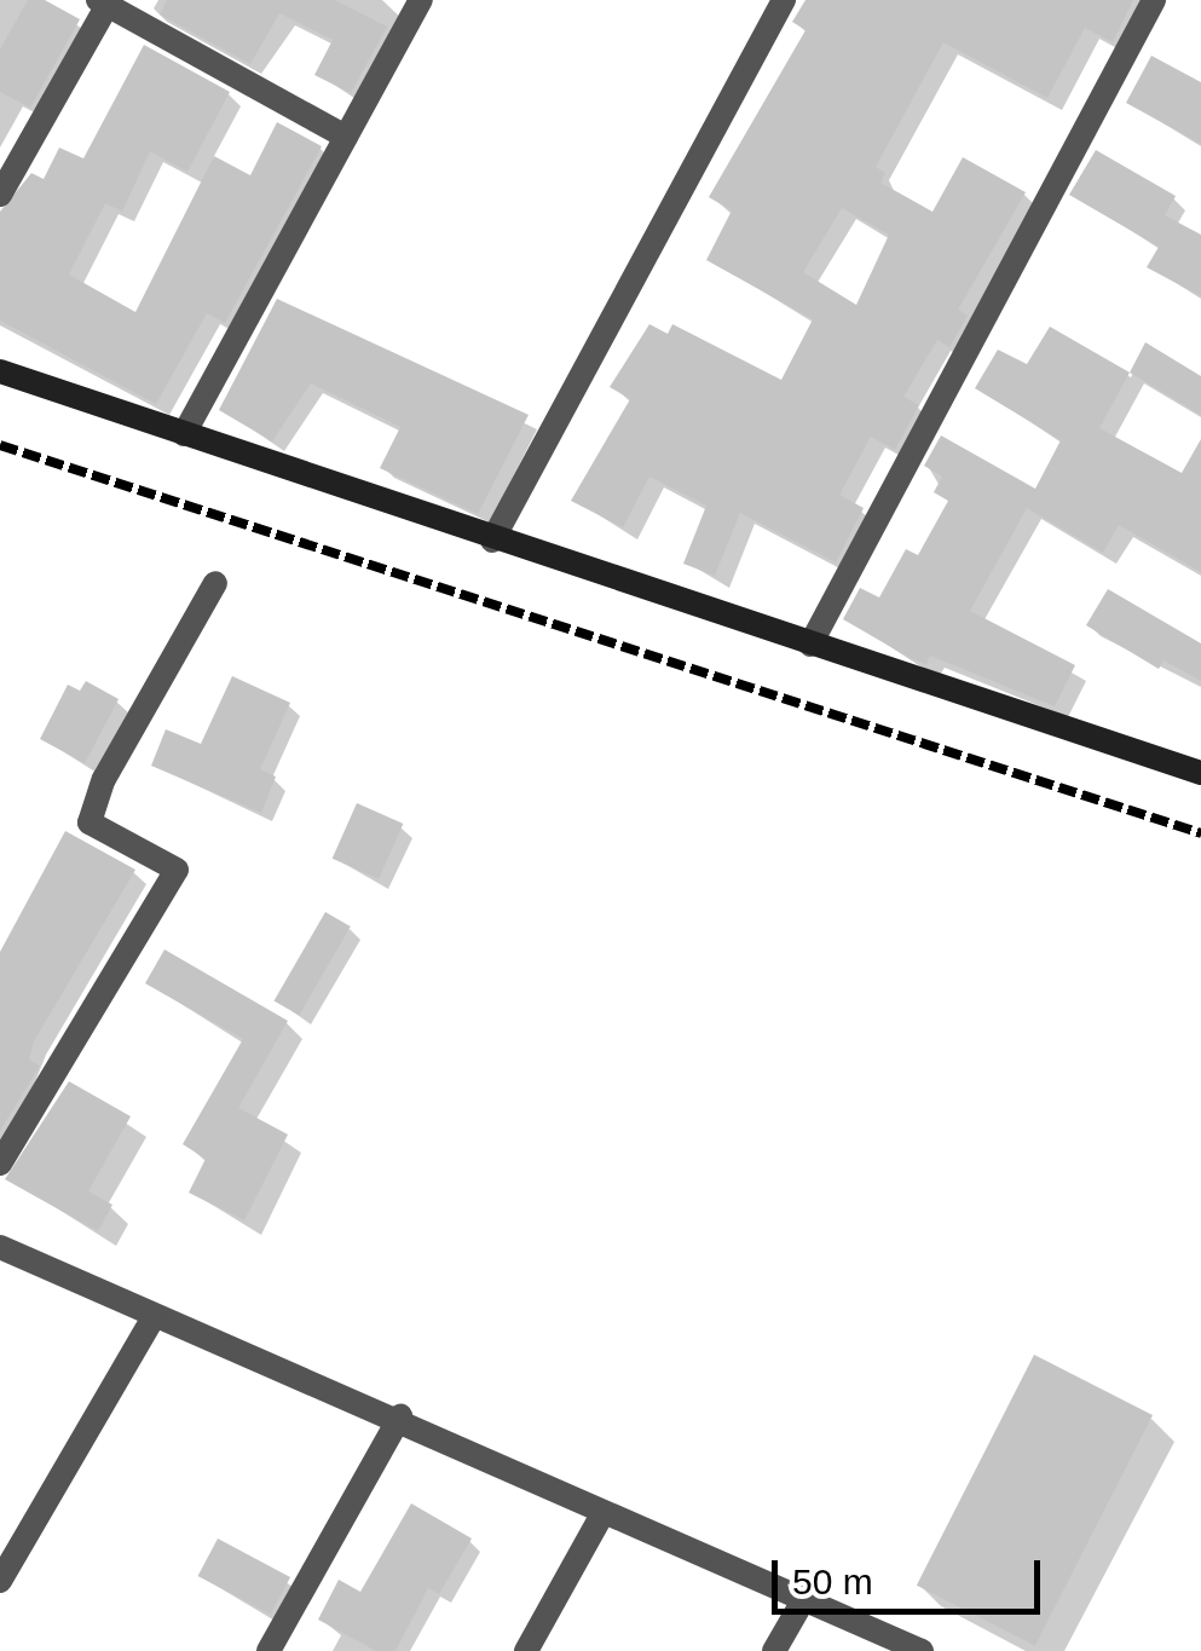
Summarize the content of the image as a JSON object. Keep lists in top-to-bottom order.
{
  "scale_bar": "50 m"
}
